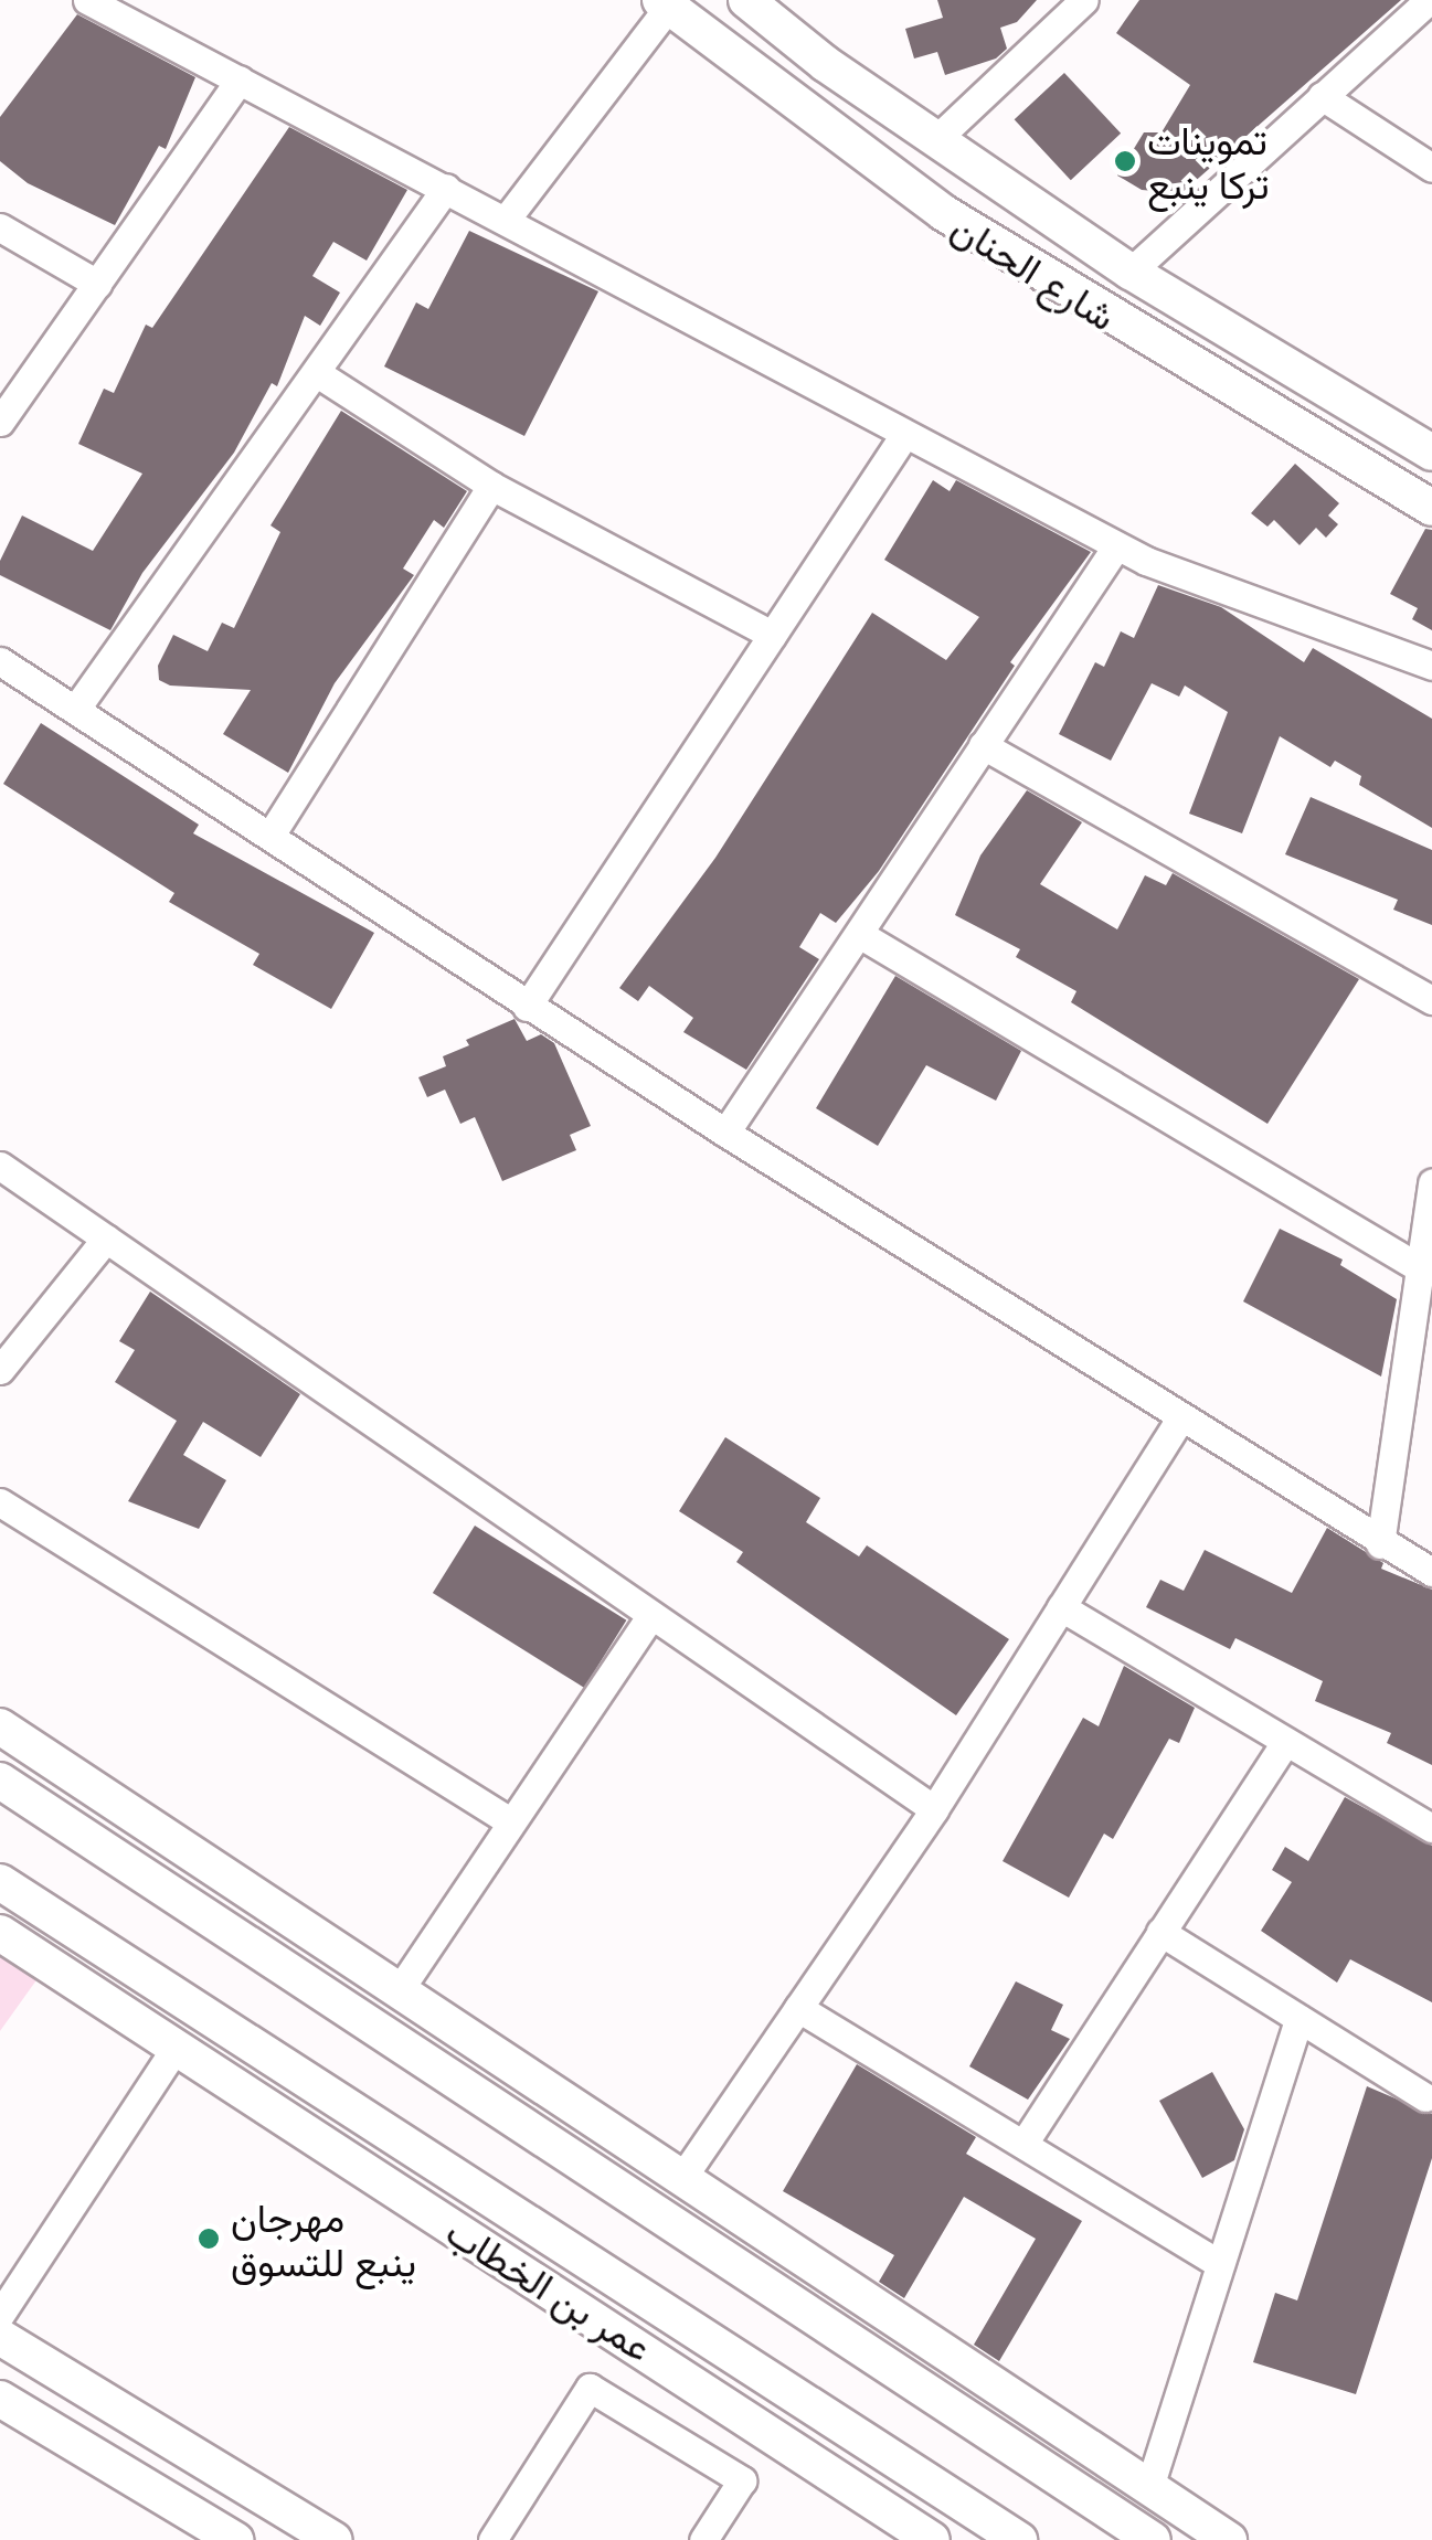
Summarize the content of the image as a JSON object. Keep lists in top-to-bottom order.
{
  "streets": {
    "main road": ["شارع الحنان", "عمر بن الخطاب"]
  },
  "places": ["تموينات تركا ينبع", "مهرجان ينبع للتسوق"]
}
